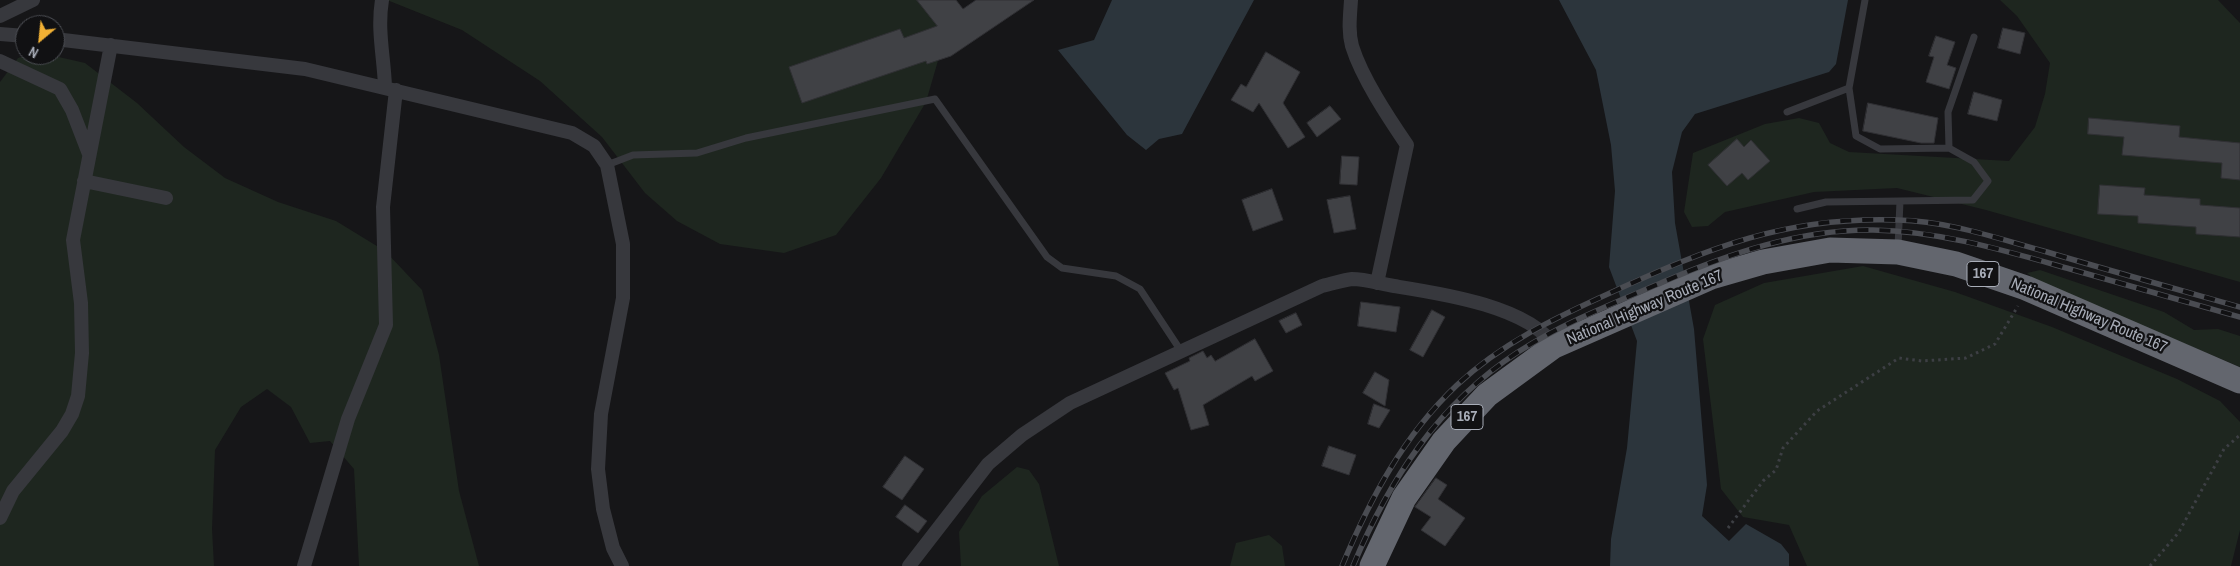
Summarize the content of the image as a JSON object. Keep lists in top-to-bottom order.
{
  "streets": {
    "highway": ["167", "National Highway Route 167"]
  },
  "north": "bottom left"
}
